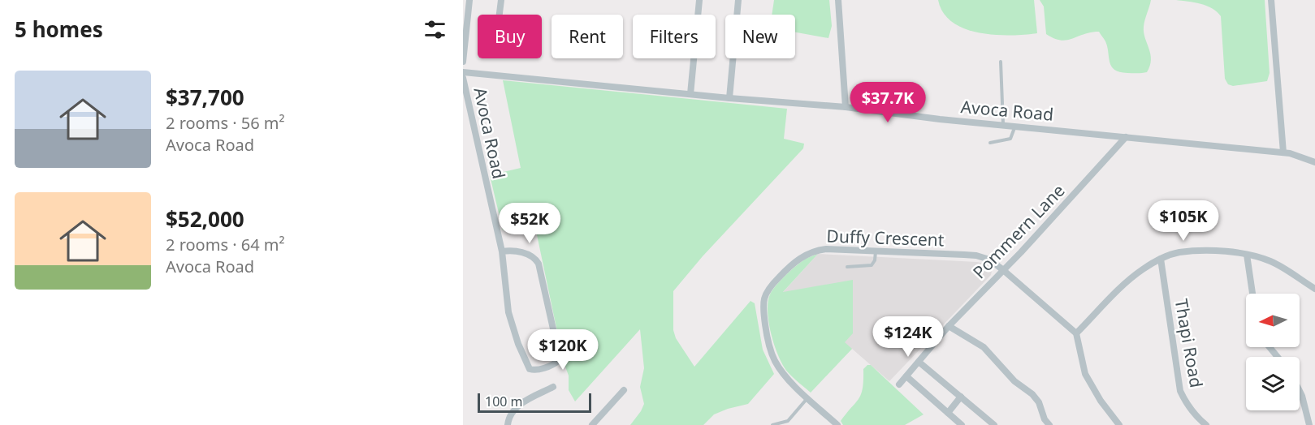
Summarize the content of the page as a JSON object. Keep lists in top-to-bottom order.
{
  "streets": {
    "street": [
      "Avoca Road",
      "Pommern Lane",
      "Duffy Crescent",
      "Thapi Road"
    ]
  },
  "crossings": [
    ["Avoca Road", "Pommern Lane"],
    ["Pommern Lane", "Duffy Crescent"]
  ],
  "scale_bar": "100 m",
  "north": "left",
  "page": {
    "heading": "5 homes",
    "chip": [
      "Buy",
      "Rent",
      "Filters",
      "New"
    ],
    "list": [
      {
        "name": "$37,700",
        "note": "2 rooms · 56 m² · Avoca Road"
      },
      {
        "name": "$52,000",
        "note": "2 rooms · 64 m² · Avoca Road"
      }
    ],
    "price": [
      "$37.7K",
      "$105K",
      "$52K",
      "$124K",
      "$120K"
    ],
    "scale": "100 m"
  }
}
